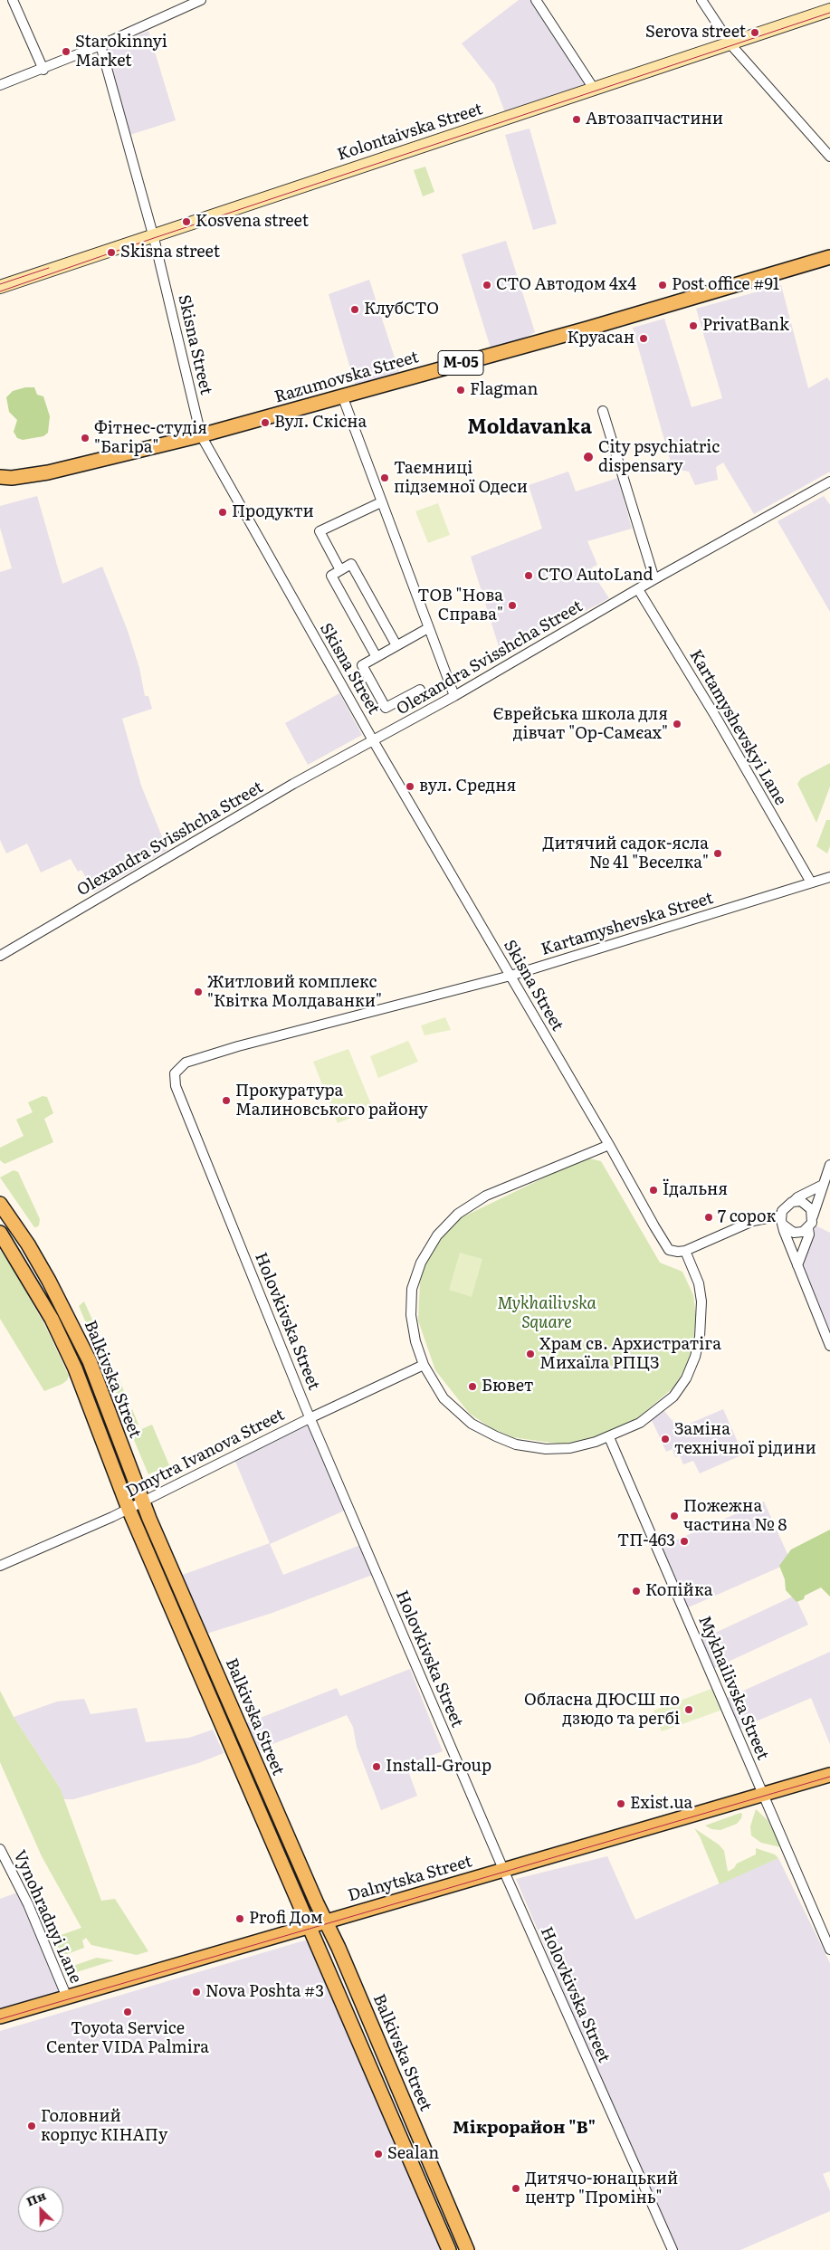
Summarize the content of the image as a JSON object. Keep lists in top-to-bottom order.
{
  "streets": {
    "main road": [
      "Kolontaivska Street",
      "М-05",
      "Razumovska Street",
      "Balkivska Street",
      "Dalnytska Street"
    ],
    "street": [
      "Skisna Street",
      "Olexandra Svisshcha Street",
      "Kartamyshevskyi Lane",
      "Kartamyshevska Street",
      "Holovkivska Street",
      "Dmytra Ivanova Street",
      "Mykhailivska Street",
      "Vynohradnyi Lane"
    ]
  },
  "crossings": [
    ["Kolontaivska Street", "Skisna Street"],
    ["Skisna Street", "Razumovska Street"],
    ["Skisna Street", "Olexandra Svisshcha Street"],
    ["Skisna Street", "Kartamyshevska Street"],
    ["Olexandra Svisshcha Street", "Kartamyshevskyi Lane"],
    ["Kartamyshevskyi Lane", "Kartamyshevska Street"],
    ["Kartamyshevska Street", "Holovkivska Street"],
    ["Holovkivska Street", "Dmytra Ivanova Street"],
    ["Holovkivska Street", "Dalnytska Street"],
    ["Balkivska Street", "Dmytra Ivanova Street"],
    ["Balkivska Street", "Dalnytska Street"],
    ["Mykhailivska Street", "Dalnytska Street"],
    ["Dalnytska Street", "Vynohradnyi Lane"]
  ],
  "districts": ["Moldavanka", "Мікрорайон \"В\""],
  "parks": ["Mykhailivska Square"],
  "places": [
    "Serova street",
    "Starokinnyi Market",
    "Автозапчастини",
    "Kosvena street",
    "Skisna street",
    "СТО Автодом 4х4",
    "Post office #91",
    "КлубСТО",
    "PrivatBank",
    "Круасан",
    "Flagman",
    "Вул. Скісна",
    "Фітнес-студія \"Багіра\"",
    "City psychiatric dispensary",
    "Таємниці підземної Одеси",
    "Продукти",
    "СТО AutoLand",
    "ТОВ \"Нова Справа\"",
    "Єврейська школа для дівчат \"Ор-Самєах\"",
    "вул. Средня",
    "Дитячий садок-ясла № 41 \"Веселка\"",
    "Житловий комплекс \"Квітка Молдаванки\"",
    "Прокуратура Малиновського району",
    "Їдальня",
    "7 сорок",
    "Храм св. Архистратіга Михаїла РПЦЗ",
    "Бювет",
    "Заміна технічної рідини",
    "Пожежна частина № 8",
    "ТП-463",
    "Копійка",
    "Обласна ДЮСШ по дзюдо та регбі",
    "Install-Group",
    "Exist.ua",
    "Profi Дом",
    "Nova Poshta #3",
    "Toyota Service Center VIDA Palmira",
    "Головний корпус КІНАПу",
    "Sealan",
    "Дитячо-юнацький центр \"Промінь\""
  ],
  "north": "top left"
}
